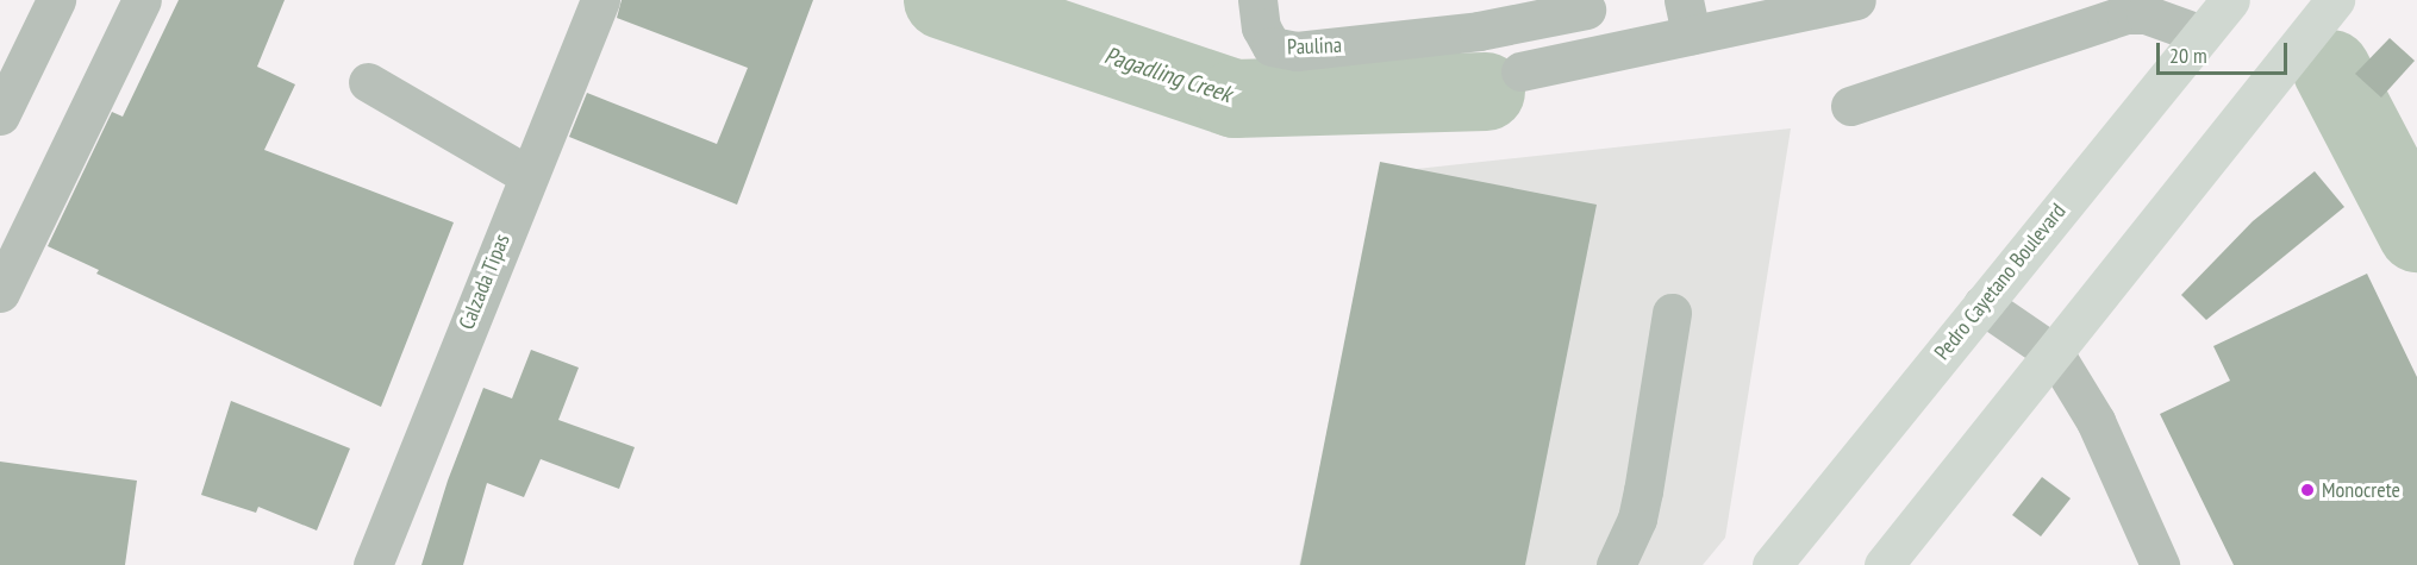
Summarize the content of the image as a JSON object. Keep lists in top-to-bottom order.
{
  "streets": {
    "main road": ["Pedro Cayetano Boulevard"],
    "street": ["Paulina", "Calzada Tipas"]
  },
  "water": ["Pagadling Creek"],
  "places": ["Monocrete"],
  "scale_bar": "20 m"
}
